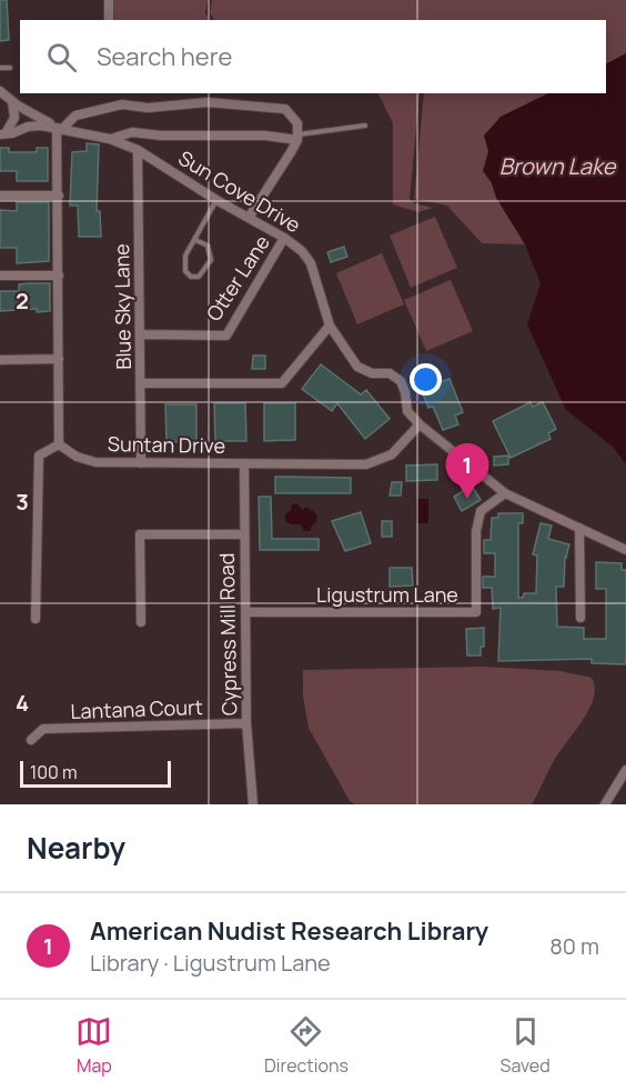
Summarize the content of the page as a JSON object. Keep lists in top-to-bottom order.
{
  "streets": {
    "street": [
      "Sun Cove Drive",
      "Otter Lane",
      "Blue Sky Lane",
      "Suntan Drive",
      "Ligustrum Lane",
      "Cypress Mill Road",
      "Lantana Court"
    ]
  },
  "crossings": [
    ["Sun Cove Drive", "Otter Lane"],
    ["Sun Cove Drive", "Blue Sky Lane"],
    ["Sun Cove Drive", "Suntan Drive"],
    ["Sun Cove Drive", "Ligustrum Lane"],
    ["Otter Lane", "Blue Sky Lane"],
    ["Blue Sky Lane", "Suntan Drive"],
    ["Suntan Drive", "Cypress Mill Road"],
    ["Ligustrum Lane", "Cypress Mill Road"],
    ["Cypress Mill Road", "Lantana Court"]
  ],
  "water": ["Brown Lake"],
  "scale_bar": "100 m",
  "page": {
    "search": "Search here",
    "pins": "1",
    "scale": "100 m",
    "heading": "Nearby",
    "list": [
      {
        "mark": "1",
        "name": "American Nudist Research Library",
        "note": "Library · Ligustrum Lane",
        "value": "80 m"
      }
    ],
    "nav": ["Map", "Directions", "Saved"]
  },
  "grid": {
    "rows": ["2", "3", "4"]
  }
}
